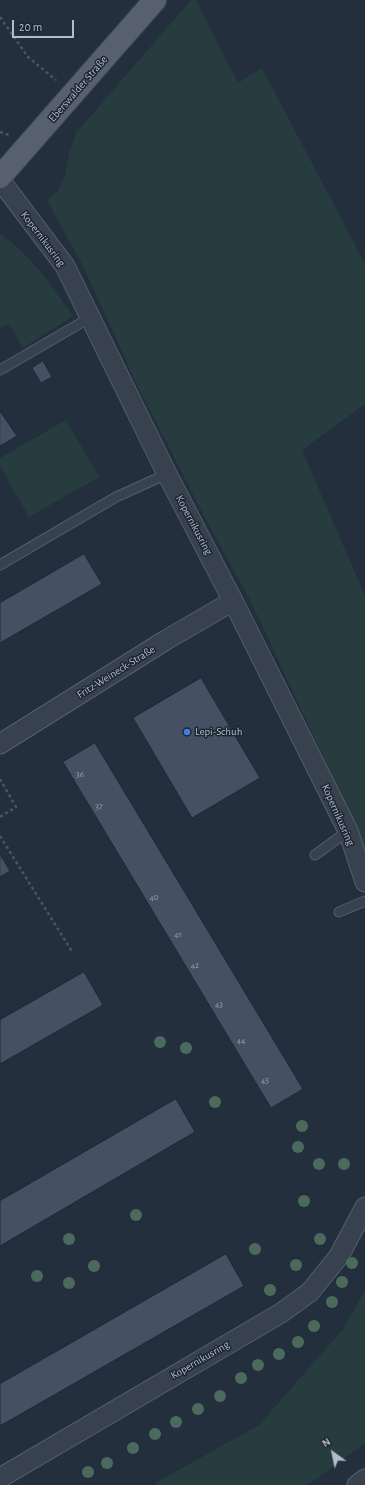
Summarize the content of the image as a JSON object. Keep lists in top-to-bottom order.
{
  "streets": {
    "main road": ["Eberswalder Straße"],
    "street": ["Kopernikusring", "Fritz-Weineck-Straße"]
  },
  "crossings": [
    ["Eberswalder Straße", "Kopernikusring"],
    ["Kopernikusring", "Fritz-Weineck-Straße"]
  ],
  "places": ["Lepi-Schuh"],
  "house_numbers": [
    "36",
    "37",
    "40",
    "41",
    "42",
    "43",
    "44",
    "45"
  ],
  "scale_bar": "20 m",
  "north": "top left"
}
